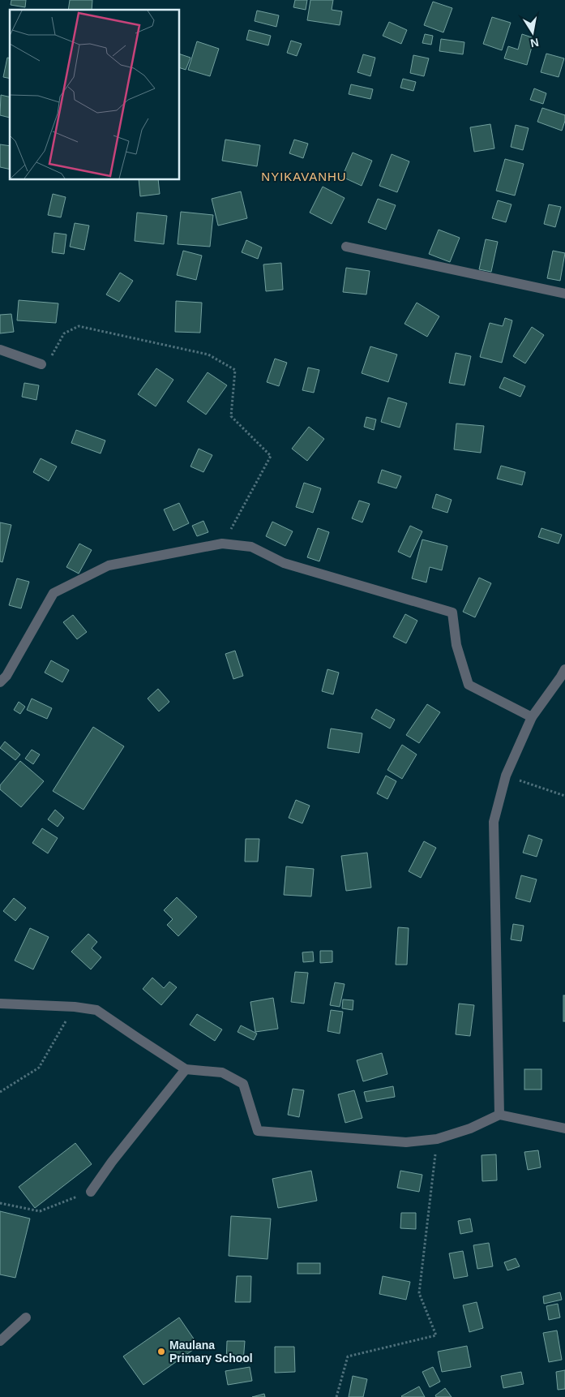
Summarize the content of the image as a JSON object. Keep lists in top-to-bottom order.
{
  "districts": ["NYIKAVANHU"],
  "places": ["Maulana Primary School"],
  "north": "bottom"
}
